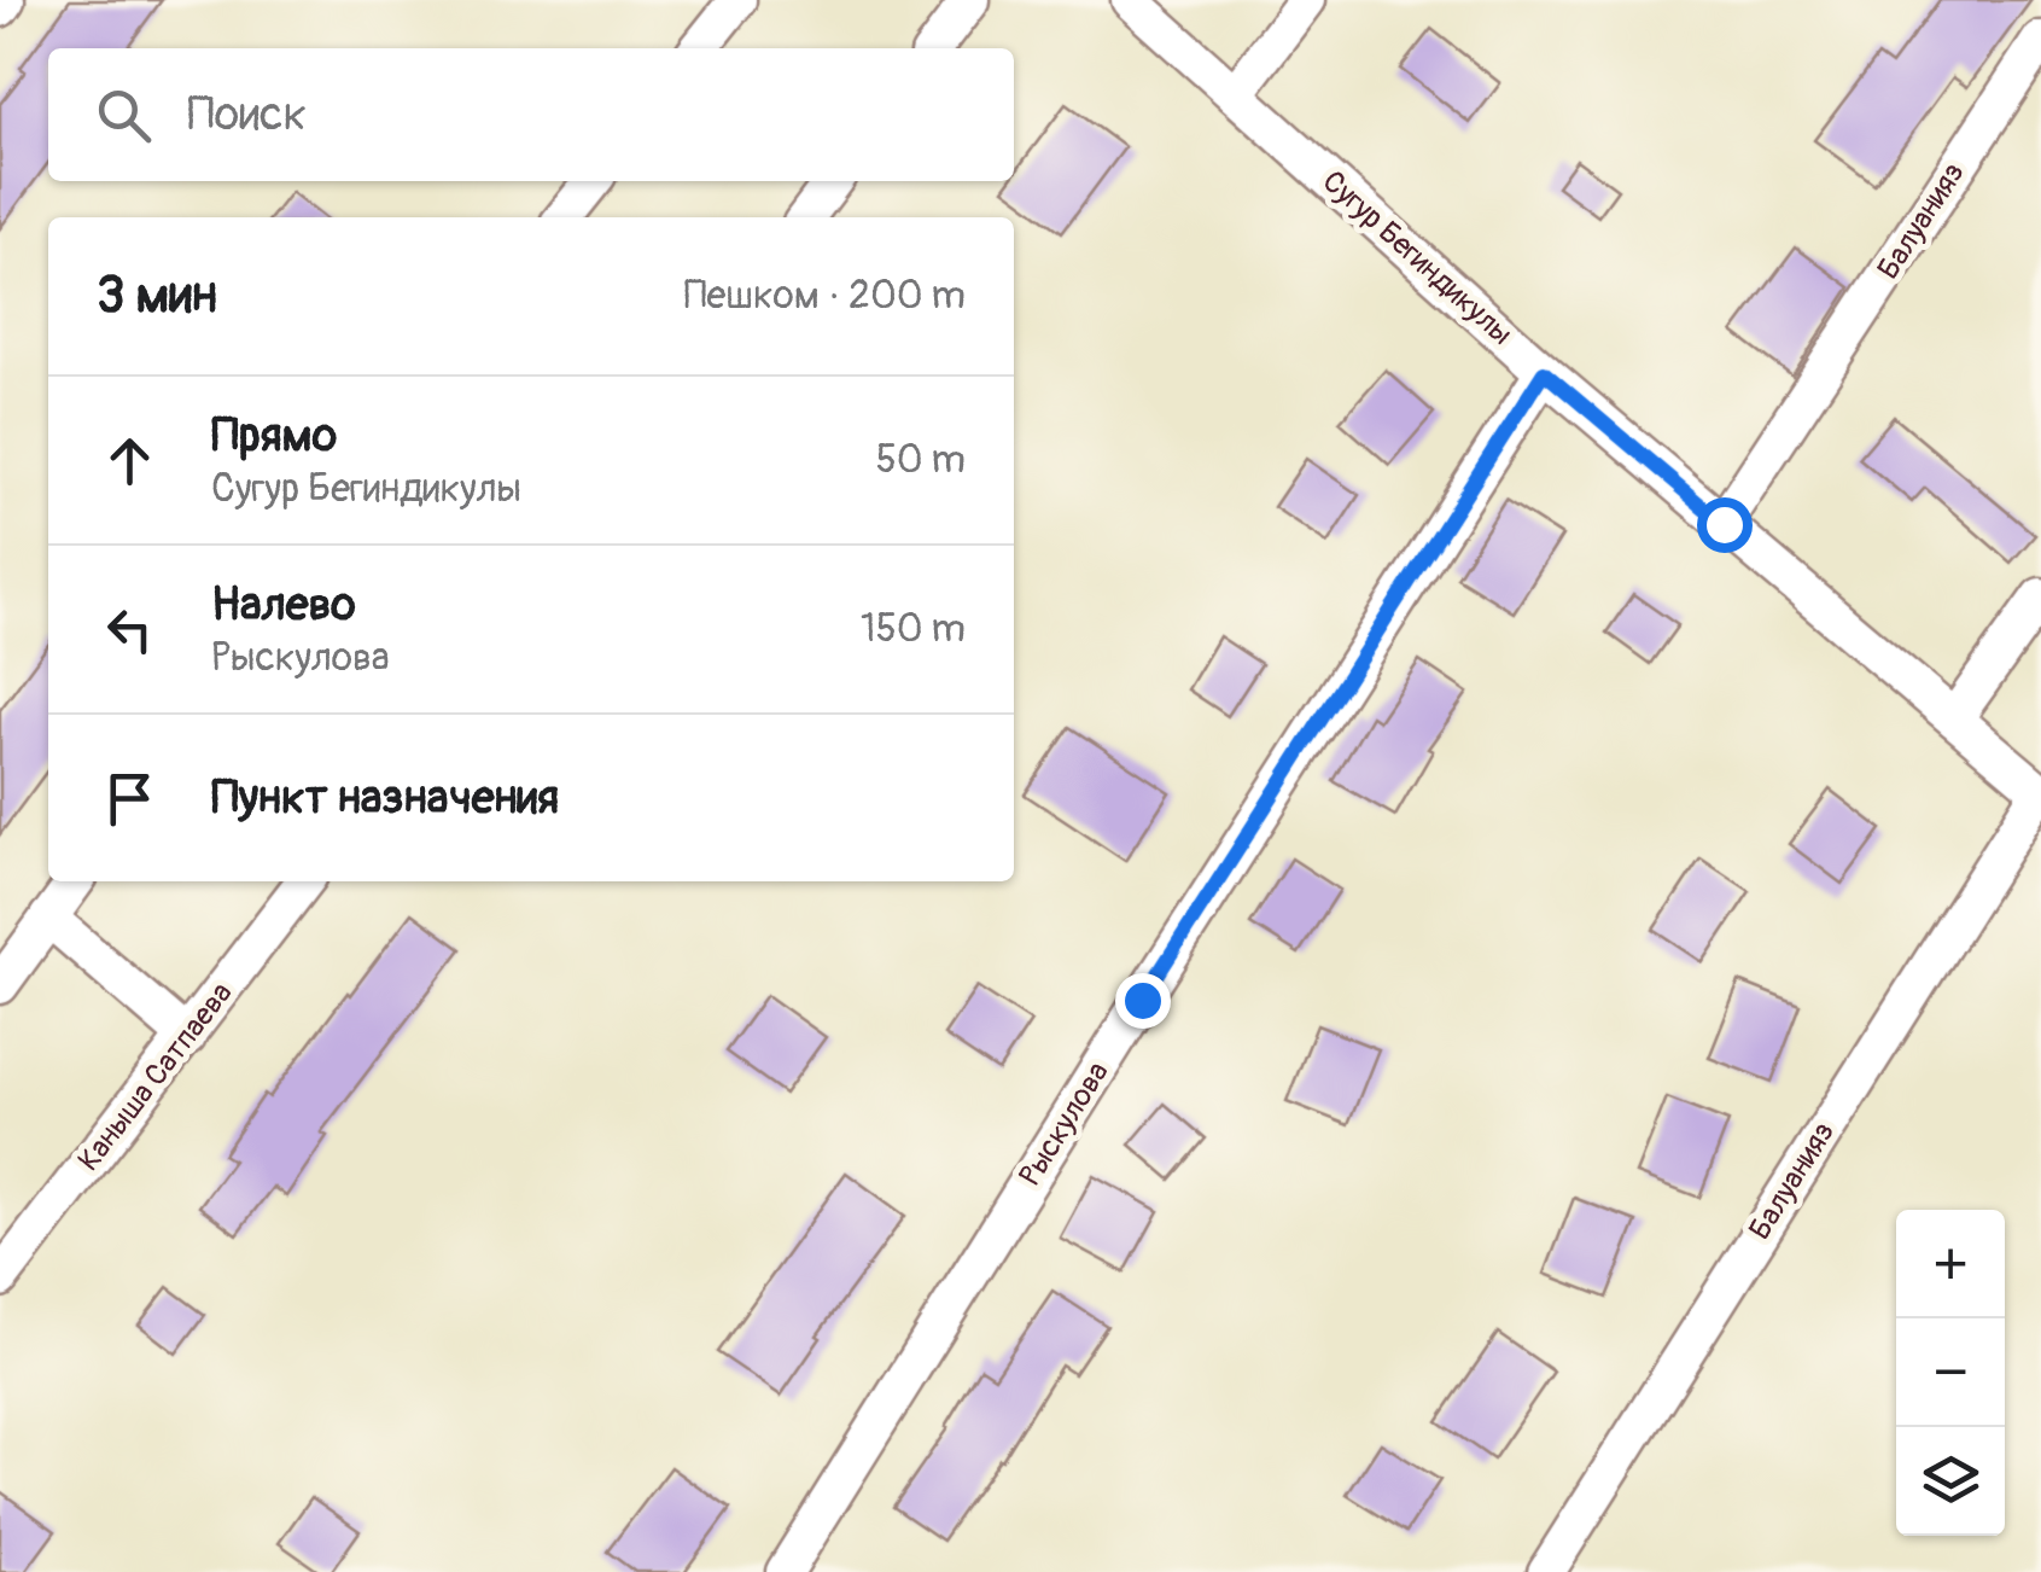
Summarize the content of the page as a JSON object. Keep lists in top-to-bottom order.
{
  "streets": {
    "street": [
      "Балуанияз",
      "Сугур Бегиндикулы",
      "Каныша Сатпаева",
      "Рыскулова"
    ]
  },
  "crossings": [
    ["Балуанияз", "Сугур Бегиндикулы"],
    ["Сугур Бегиндикулы", "Рыскулова"]
  ],
  "page": {
    "search": "Поиск",
    "heading": ["3 мин", "Пешком · 200 m"],
    "list": [
      ["Прямо", "Сугур Бегиндикулы", "50 m"],
      ["Налево", "Рыскулова", "150 m"],
      "Пункт назначения"
    ],
    "map_buttons": ["+", "−"]
  }
}
